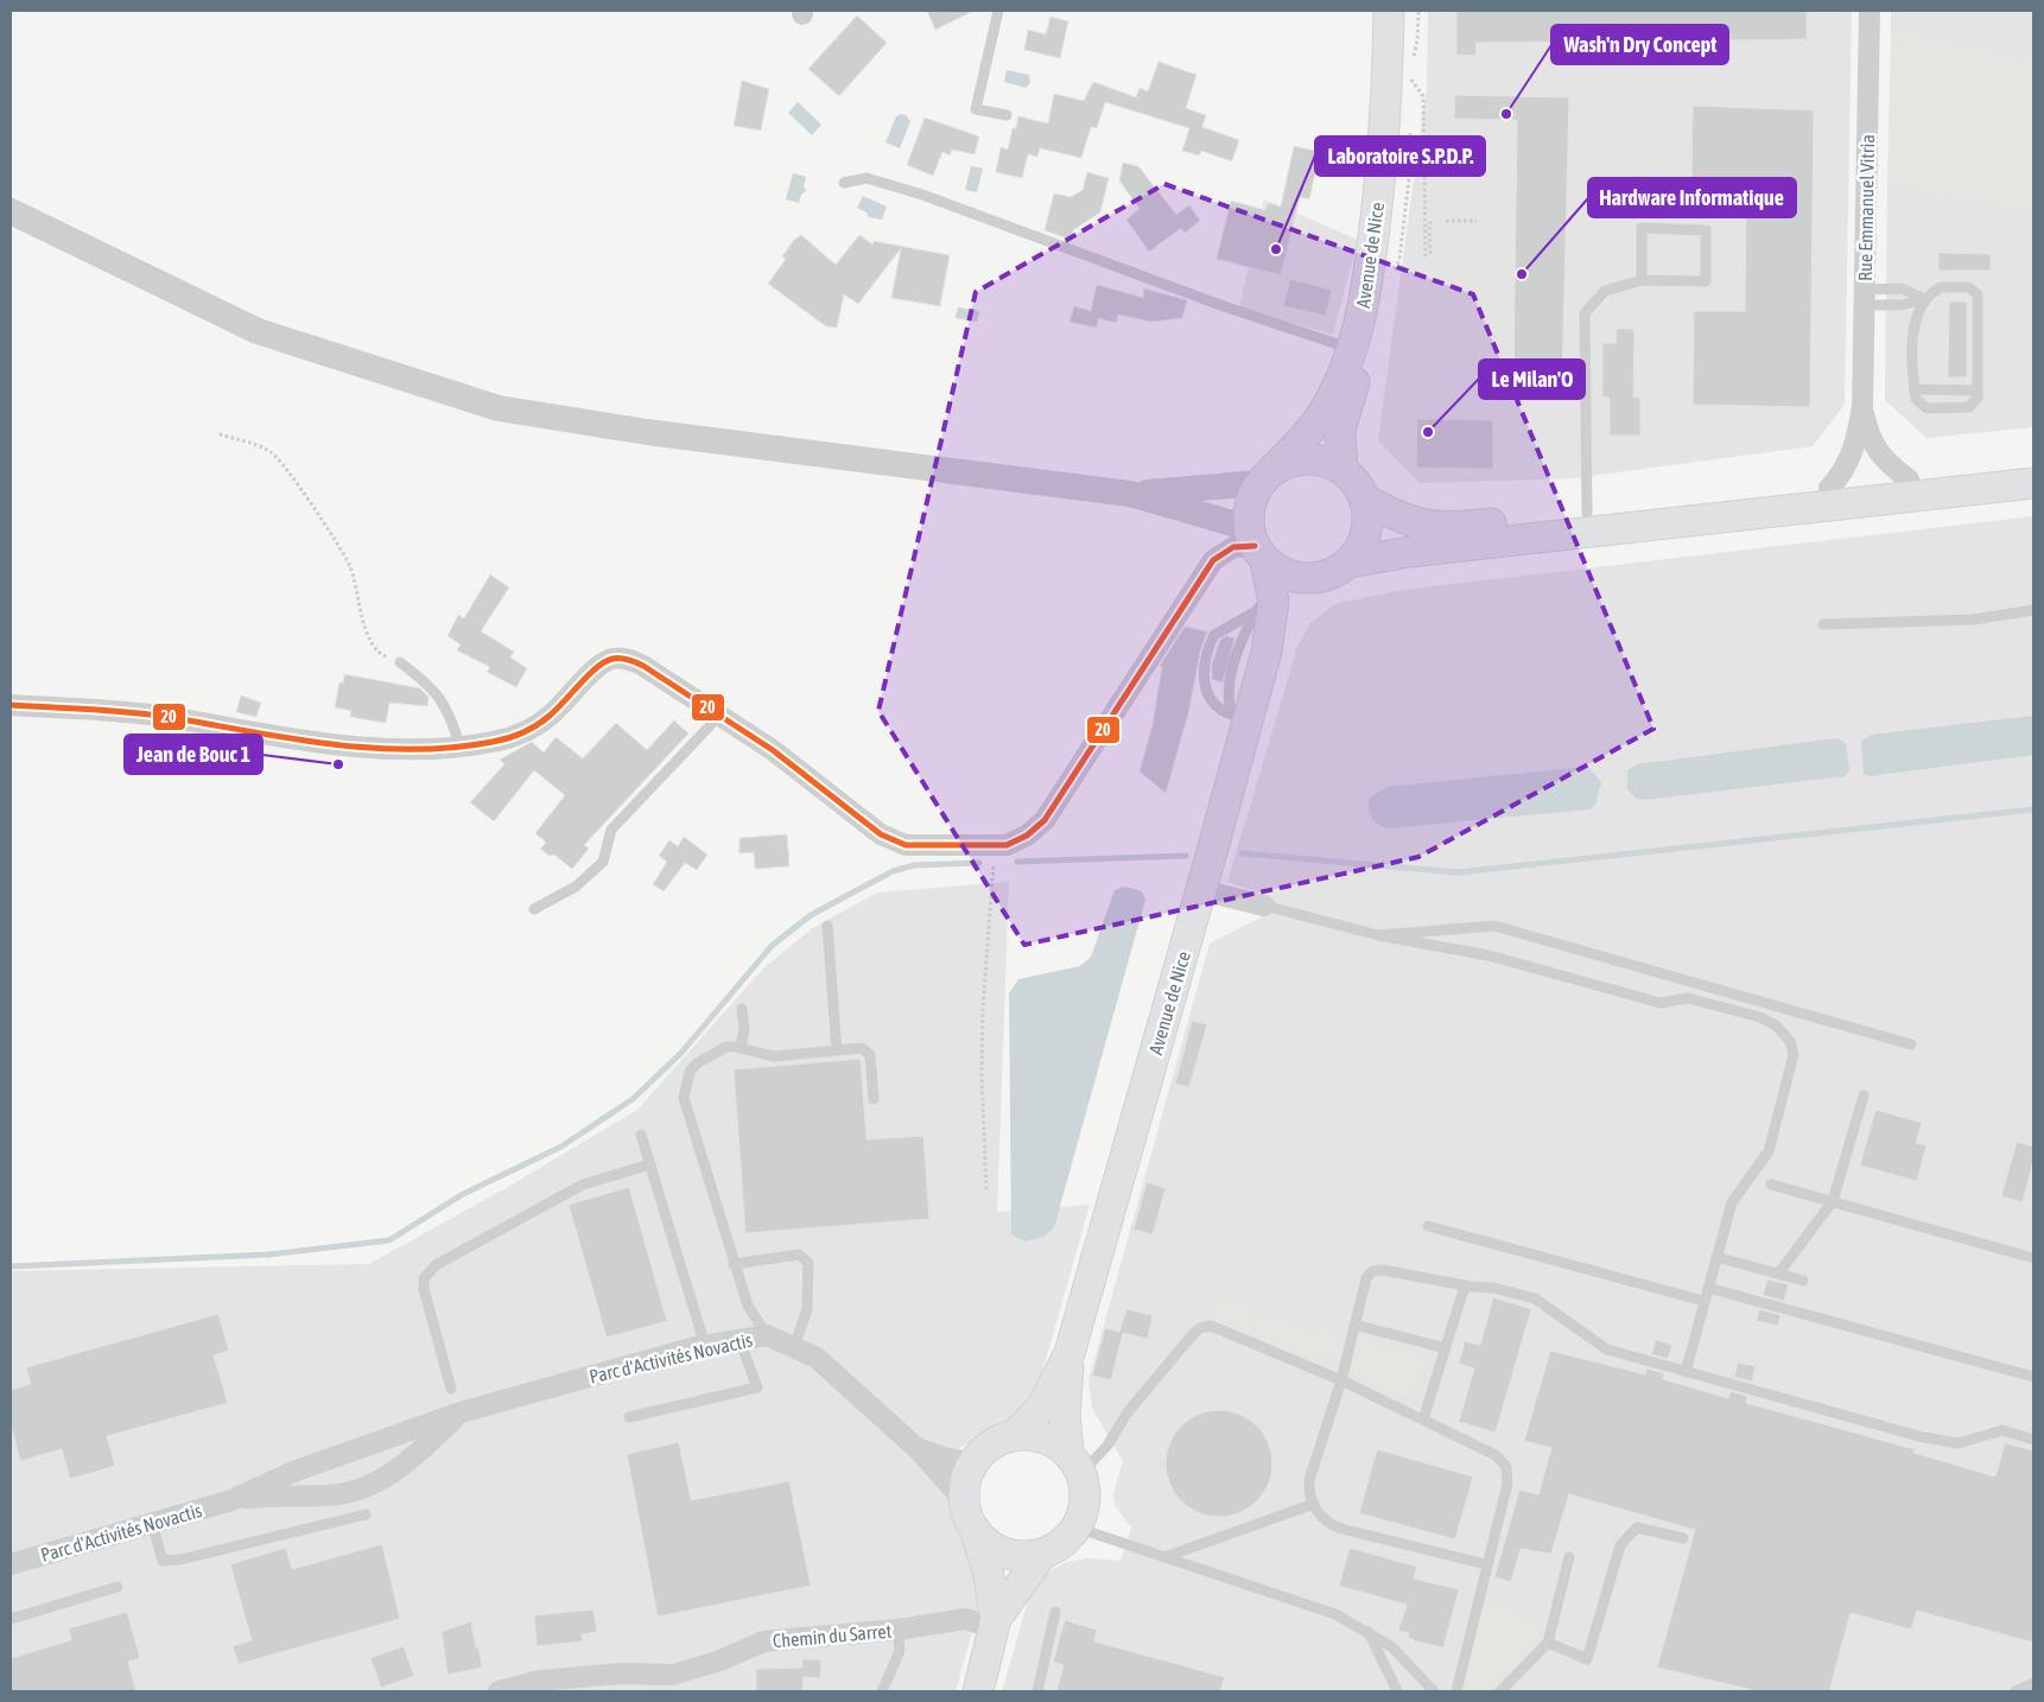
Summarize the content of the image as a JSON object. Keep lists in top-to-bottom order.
{
  "streets": {
    "main road": ["Avenue de Nice"],
    "street": ["Rue Emmanuel Vitria", "Parc d'Activités Novactis", "Chemin du Sarret"]
  },
  "crossings": [
    ["Avenue de Nice", "Parc d'Activités Novactis"]
  ],
  "places": [
    "Wash'n Dry Concept",
    "Laboratoire S.P.D.P.",
    "Hardware Informatique",
    "Le Milan'O",
    "Jean de Bouc 1"
  ],
  "lines": ["transit line 20"]
}
